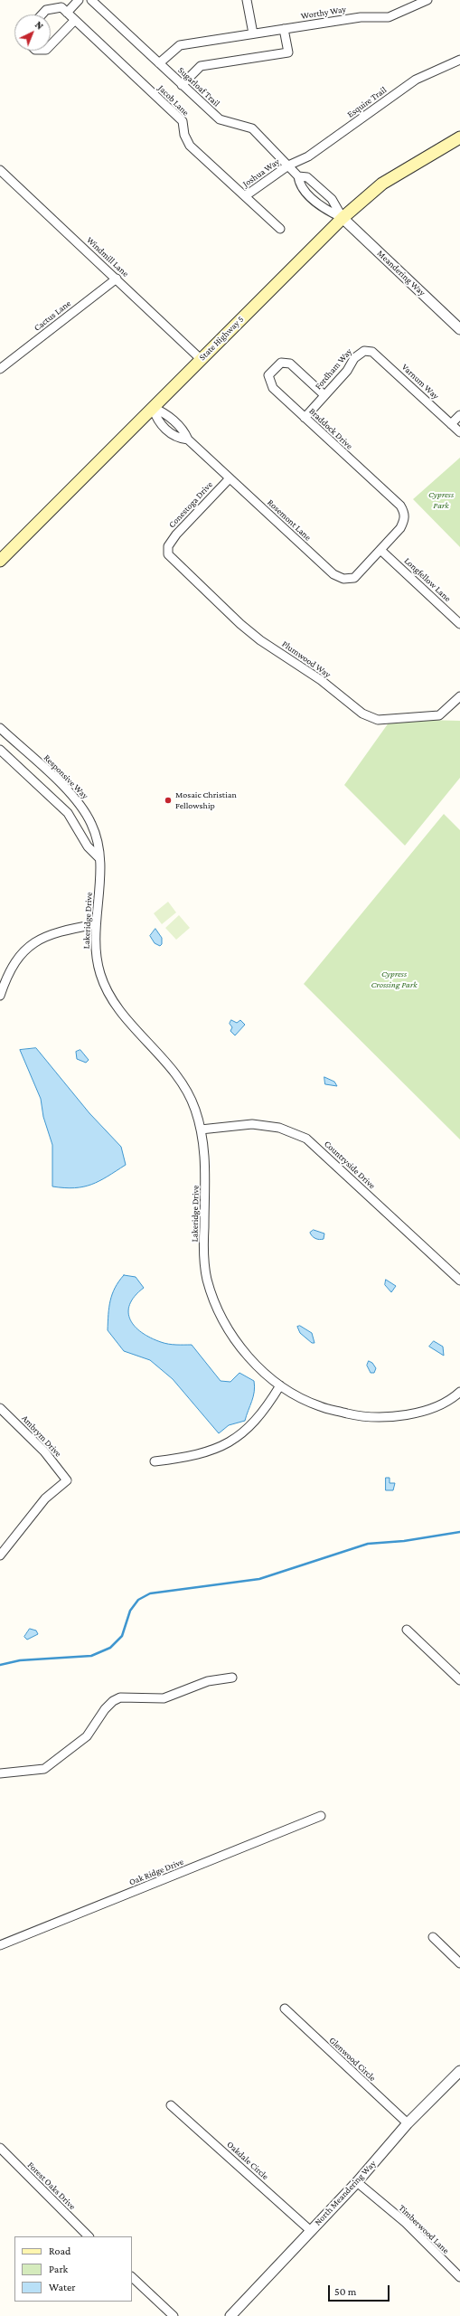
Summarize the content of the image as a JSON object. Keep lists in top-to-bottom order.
{
  "streets": {
    "main road": ["State Highway 5"],
    "street": [
      "Worthy Way",
      "Sugarloaf Trail",
      "Jacob Lane",
      "Esquire Trail",
      "Joshua Way",
      "Windmill Lane",
      "Meandering Way",
      "Cactus Lane",
      "Fordham Way",
      "Varnum Way",
      "Braddock Drive",
      "Conestoga Drive",
      "Rosemont Lane",
      "Longfellow Lane",
      "Plumwood Way",
      "Responsive Way",
      "Lakeridge Drive",
      "Countryside Drive",
      "Ambrym Drive",
      "Oak Ridge Drive",
      "Glenwood Circle",
      "Oakdale Circle",
      "Forest Oaks Drive",
      "North Meandering Way",
      "Timberwood Lane"
    ]
  },
  "crossings": [
    ["Worthy Way", "Sugarloaf Trail"],
    ["Sugarloaf Trail", "Esquire Trail"],
    ["Sugarloaf Trail", "Joshua Way"],
    ["Sugarloaf Trail", "Meandering Way"],
    ["Sugarloaf Trail", "State Highway 5"],
    ["Jacob Lane", "Joshua Way"],
    ["Esquire Trail", "Joshua Way"],
    ["Windmill Lane", "Cactus Lane"],
    ["Windmill Lane", "State Highway 5"],
    ["Meandering Way", "State Highway 5"],
    ["State Highway 5", "Rosemont Lane"],
    ["Fordham Way", "Varnum Way"],
    ["Fordham Way", "Braddock Drive"],
    ["Braddock Drive", "Rosemont Lane"],
    ["Braddock Drive", "Longfellow Lane"],
    ["Conestoga Drive", "Rosemont Lane"],
    ["Conestoga Drive", "Plumwood Way"],
    ["Rosemont Lane", "Longfellow Lane"],
    ["Responsive Way", "Lakeridge Drive"],
    ["Lakeridge Drive", "Countryside Drive"],
    ["Glenwood Circle", "North Meandering Way"],
    ["Oakdale Circle", "North Meandering Way"],
    ["North Meandering Way", "Timberwood Lane"]
  ],
  "parks": ["Cypress Park", "Cypress Crossing Park"],
  "places": ["Mosaic Christian Fellowship"],
  "legend": ["Road", "Park", "Water"],
  "scale_bar": "50 m",
  "north": "top right"
}
